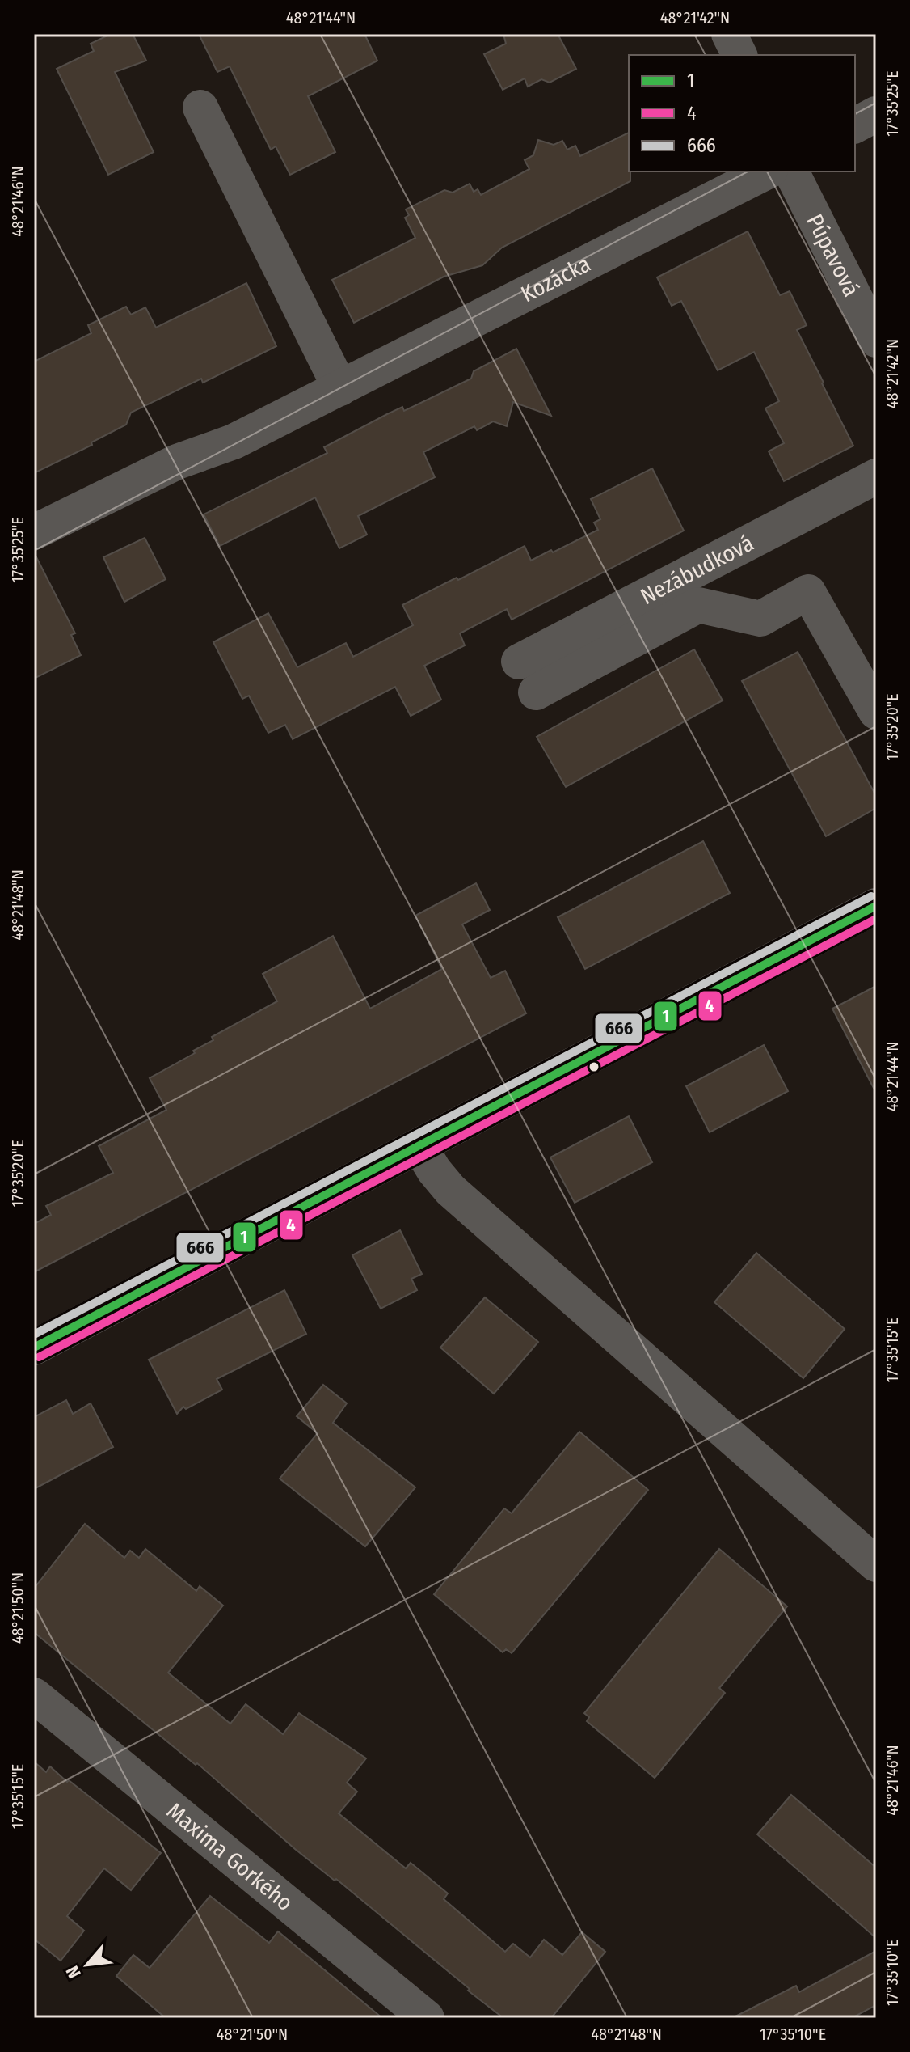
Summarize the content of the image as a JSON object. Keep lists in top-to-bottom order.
{
  "streets": {
    "street": [
      "Púpavová",
      "Kozácka",
      "Nezábudková",
      "Maxima Gorkého"
    ]
  },
  "lines": ["transit line 666", "transit line 1", "transit line 4"],
  "legend": ["1", "4", "666"],
  "north": "bottom left",
  "coordinates": [
    "48°21'44\"N",
    "48°21'42\"N",
    "17°35'25\"E",
    "48°21'46\"N",
    "17°35'20\"E",
    "48°21'48\"N",
    "17°35'15\"E",
    "48°21'50\"N",
    "17°35'10\"E"
  ]
}
